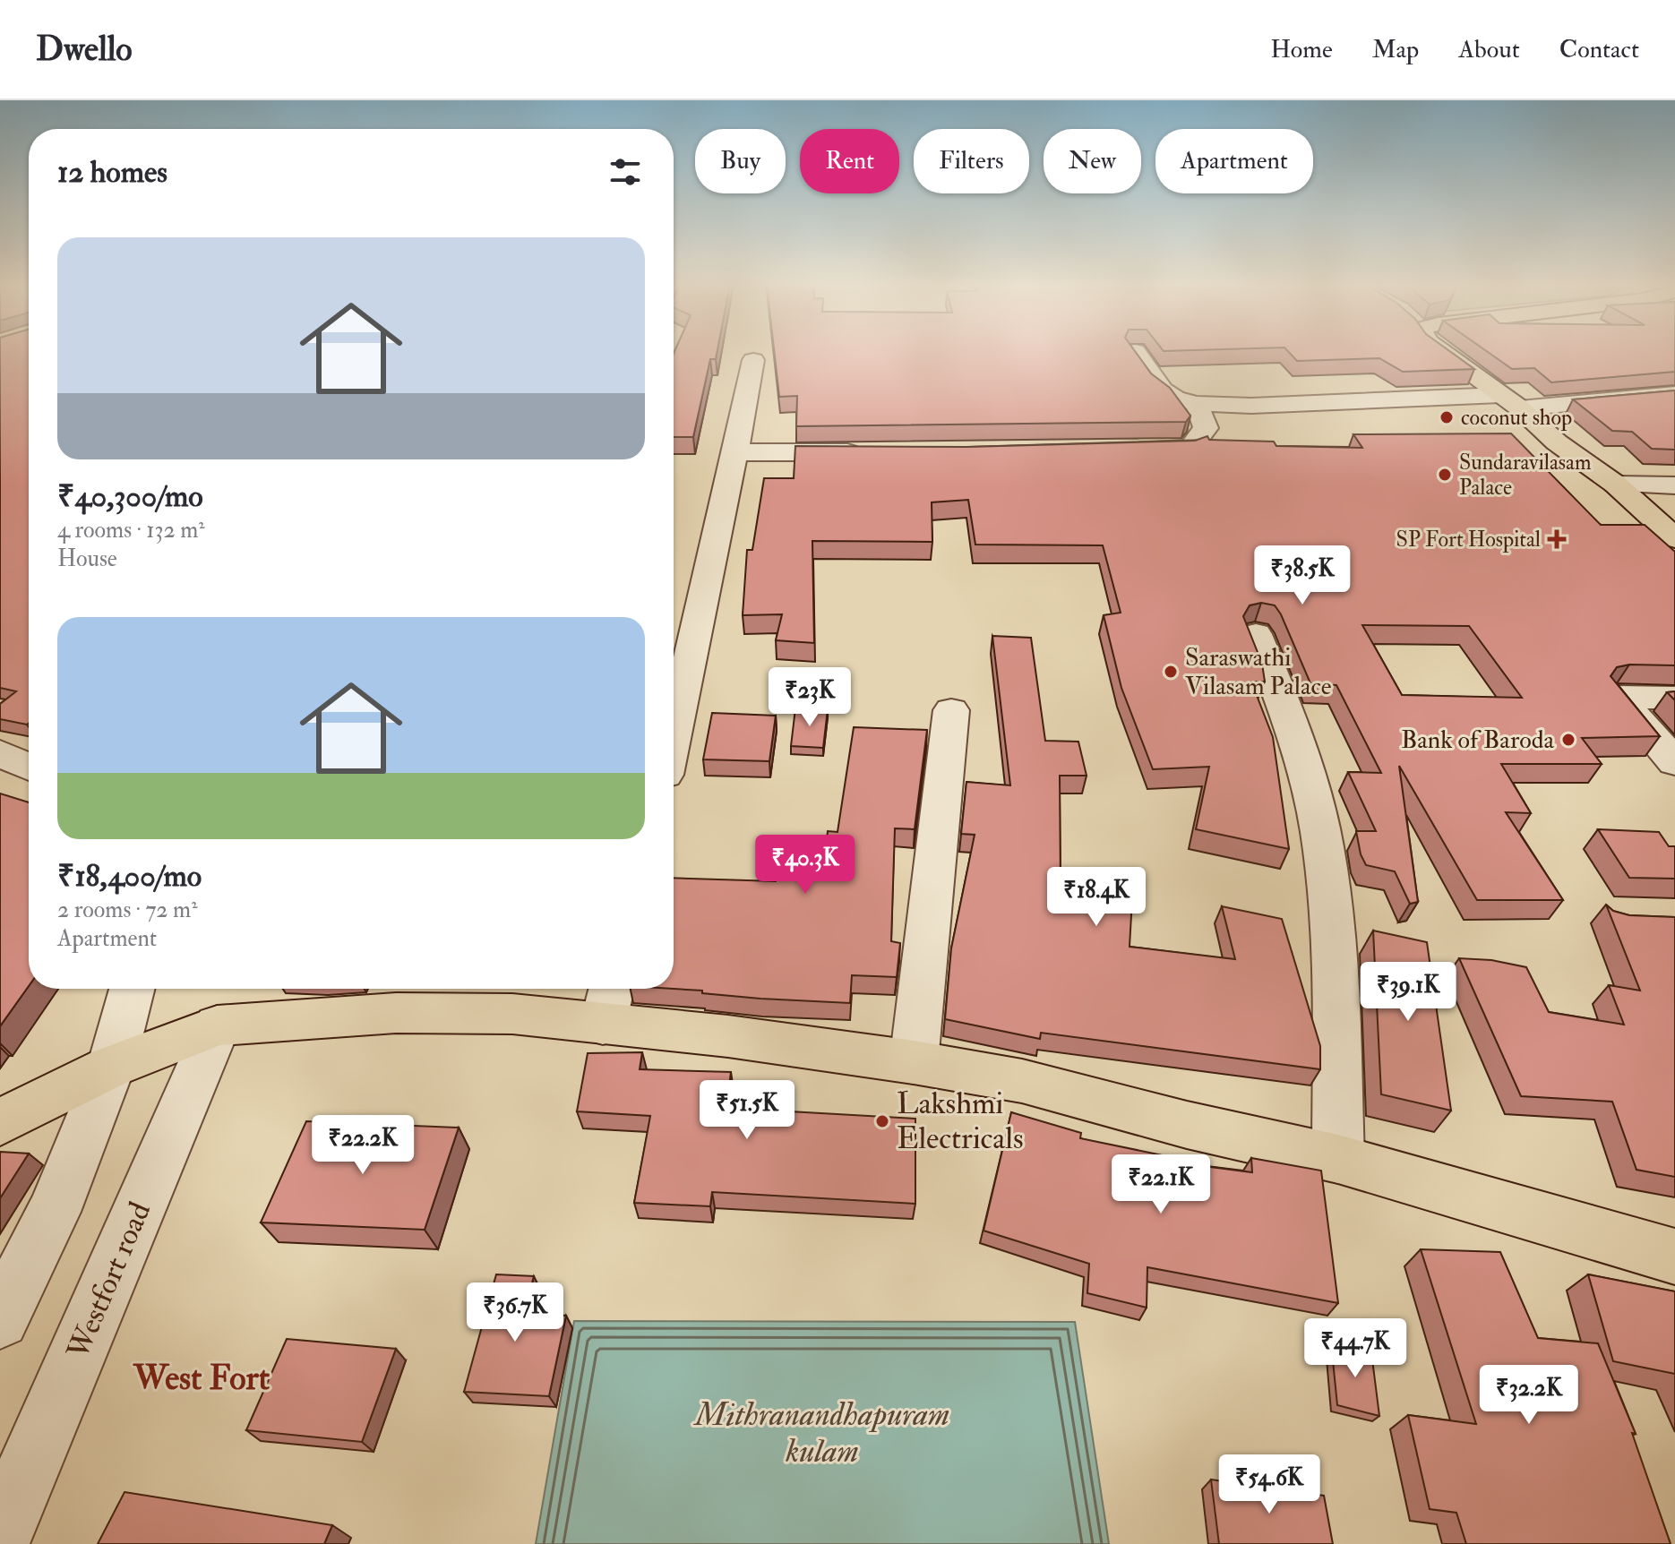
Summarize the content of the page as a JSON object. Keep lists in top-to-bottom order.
{
  "streets": {
    "street": ["Westfort road"]
  },
  "districts": ["West Fort"],
  "water": ["Mithranandhapuram kulam"],
  "places": {
    "other": [
      "coconut shop",
      "Sundaravilasam Palace",
      "Saraswathi Vilasam Palace",
      "Bank of Baroda",
      "Lakshmi Electricals"
    ],
    "health": ["SP Fort Hospital"]
  },
  "page": {
    "header": "Dwello",
    "nav": [
      "Home",
      "Map",
      "About",
      "Contact"
    ],
    "chip": [
      "Buy",
      "Rent",
      "Filters",
      "New",
      "Apartment"
    ],
    "heading": "12 homes",
    "list": [
      {
        "name": "₹40,300/mo",
        "note": "4 rooms · 132 m² · House"
      },
      {
        "name": "₹18,400/mo",
        "note": "2 rooms · 72 m² · Apartment"
      }
    ],
    "price": [
      "₹38.5K",
      "₹23K",
      "₹40.3K",
      "₹18.4K",
      "₹39.1K",
      "₹51.5K",
      "₹22.2K",
      "₹22.1K",
      "₹36.7K",
      "₹44.7K",
      "₹32.2K",
      "₹54.6K"
    ]
  }
}
